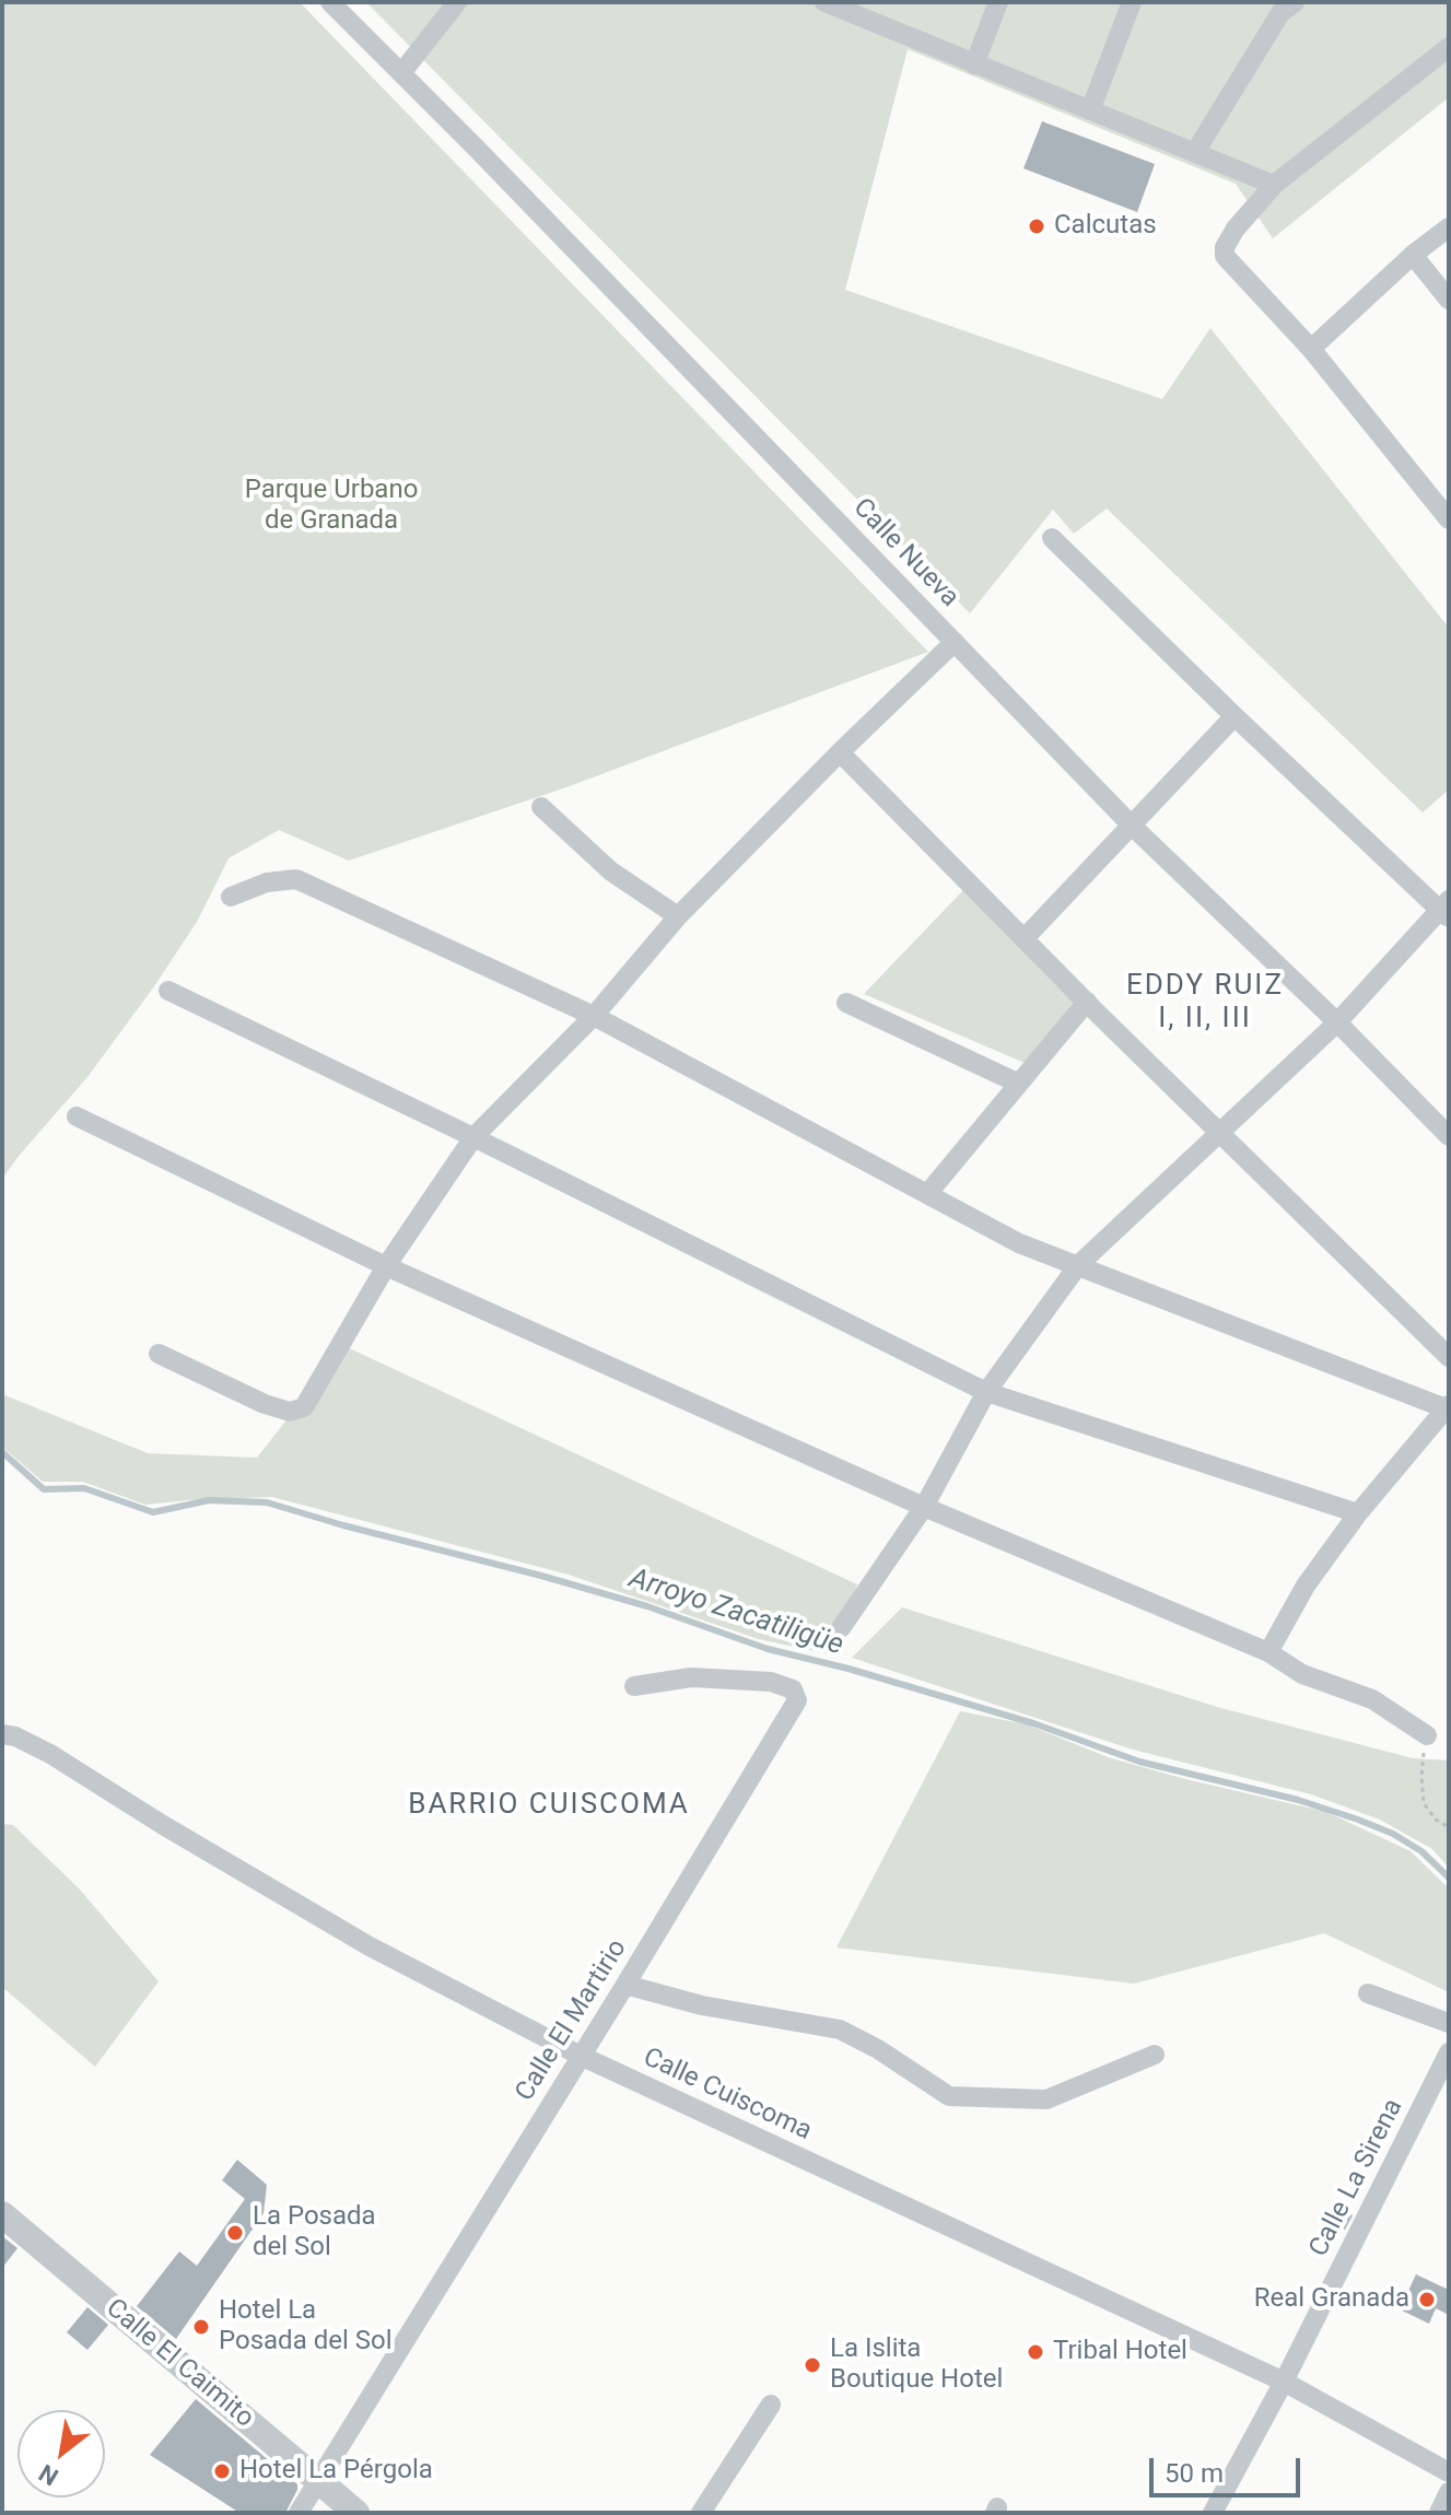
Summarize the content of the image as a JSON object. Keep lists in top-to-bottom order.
{
  "streets": {
    "street": [
      "Calle Nueva",
      "Calle El Martirio",
      "Calle Cuiscoma",
      "Calle La Sirena",
      "Calle El Caimito"
    ]
  },
  "crossings": [
    ["Calle El Martirio", "Calle Cuiscoma"],
    ["Calle El Martirio", "Calle El Caimito"],
    ["Calle Cuiscoma", "Calle La Sirena"]
  ],
  "districts": ["EDDY RUIZ I, II, III", "BARRIO CUISCOMA"],
  "water": ["Arroyo Zacatiligüe"],
  "parks": ["Parque Urbano de Granada"],
  "places": [
    "Calcutas",
    "La Posada del Sol",
    "Real Granada",
    "Hotel La Posada del Sol",
    "Tribal Hotel",
    "La Islita Boutique Hotel",
    "Hotel La Pérgola"
  ],
  "scale_bar": "50 m",
  "north": "bottom left"
}
